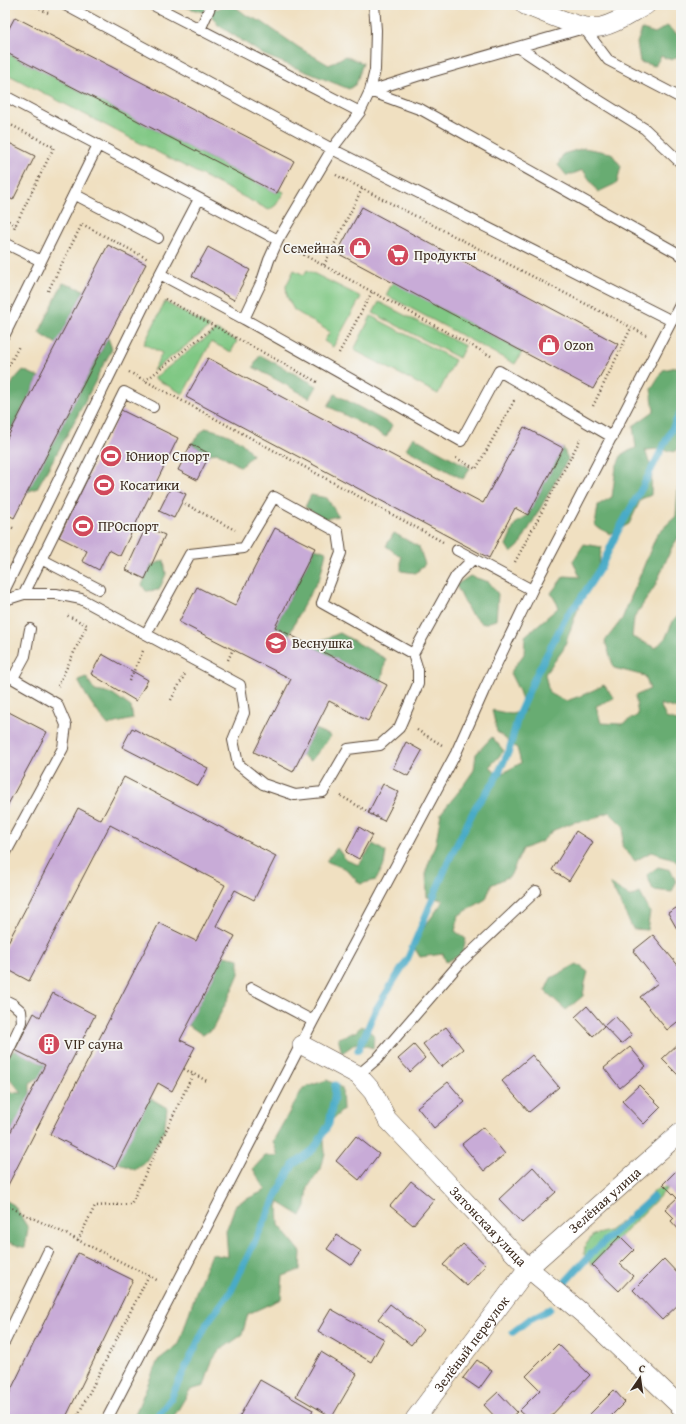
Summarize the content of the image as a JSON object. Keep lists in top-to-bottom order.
{
  "streets": {
    "street": ["Зелёная улица", "Затонская улица", "Зелёный переулок"]
  },
  "crossings": [
    ["Зелёная улица", "Затонская улица"],
    ["Зелёная улица", "Зелёный переулок"],
    ["Затонская улица", "Зелёный переулок"]
  ],
  "places": {
    "shop": ["Семейная", "Ozon"],
    "supermarket": ["Продукты"],
    "sports": ["Юниор Спорт", "Косатики", "ПРОспорт"],
    "school or university": ["Веснушка"],
    "building": ["VIP сауна"]
  },
  "north": "top"
}
